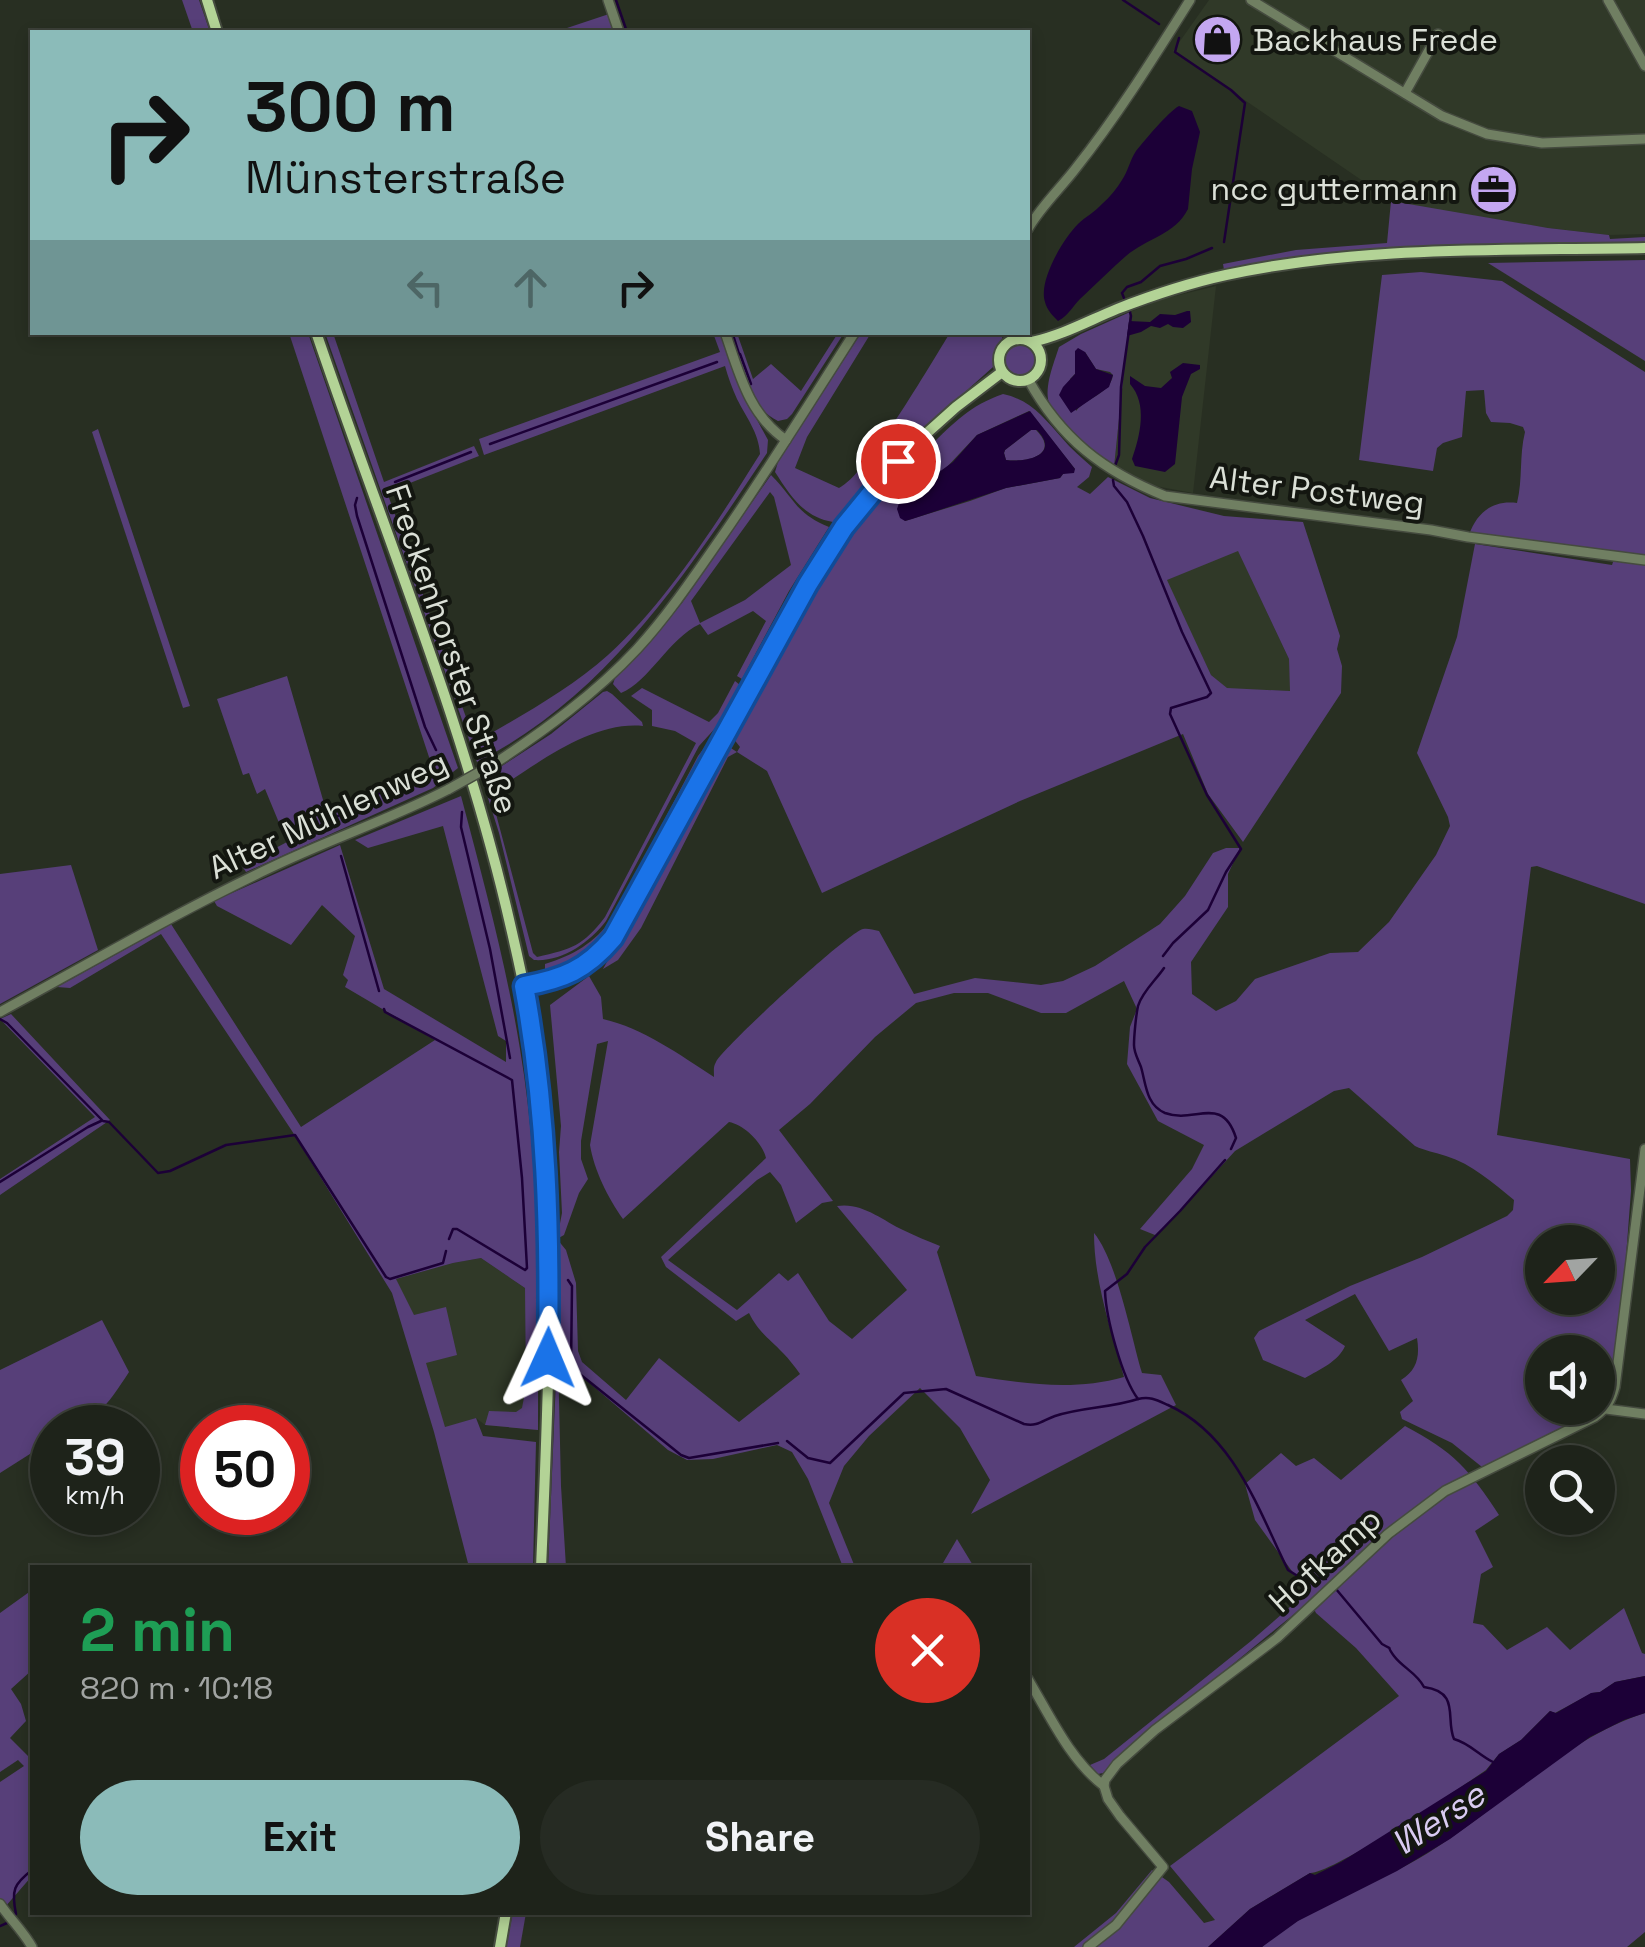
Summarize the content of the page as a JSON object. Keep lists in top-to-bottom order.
{
  "streets": {
    "main road": ["Freckenhorster Straße"],
    "street": ["Alter Postweg", "Alter Mühlenweg", "Hofkamp"]
  },
  "water": ["Werse"],
  "places": {
    "shop": ["Backhaus Frede"],
    "office": ["ncc guttermann"]
  },
  "north": "bottom left",
  "page": {
    "turn": ["300 m", "Münsterstraße"],
    "speed": "39 km/h",
    "limit": "50",
    "heading": ["2 min", "820 m · 10:18"],
    "buttons": ["Exit", "Share"]
  }
}
